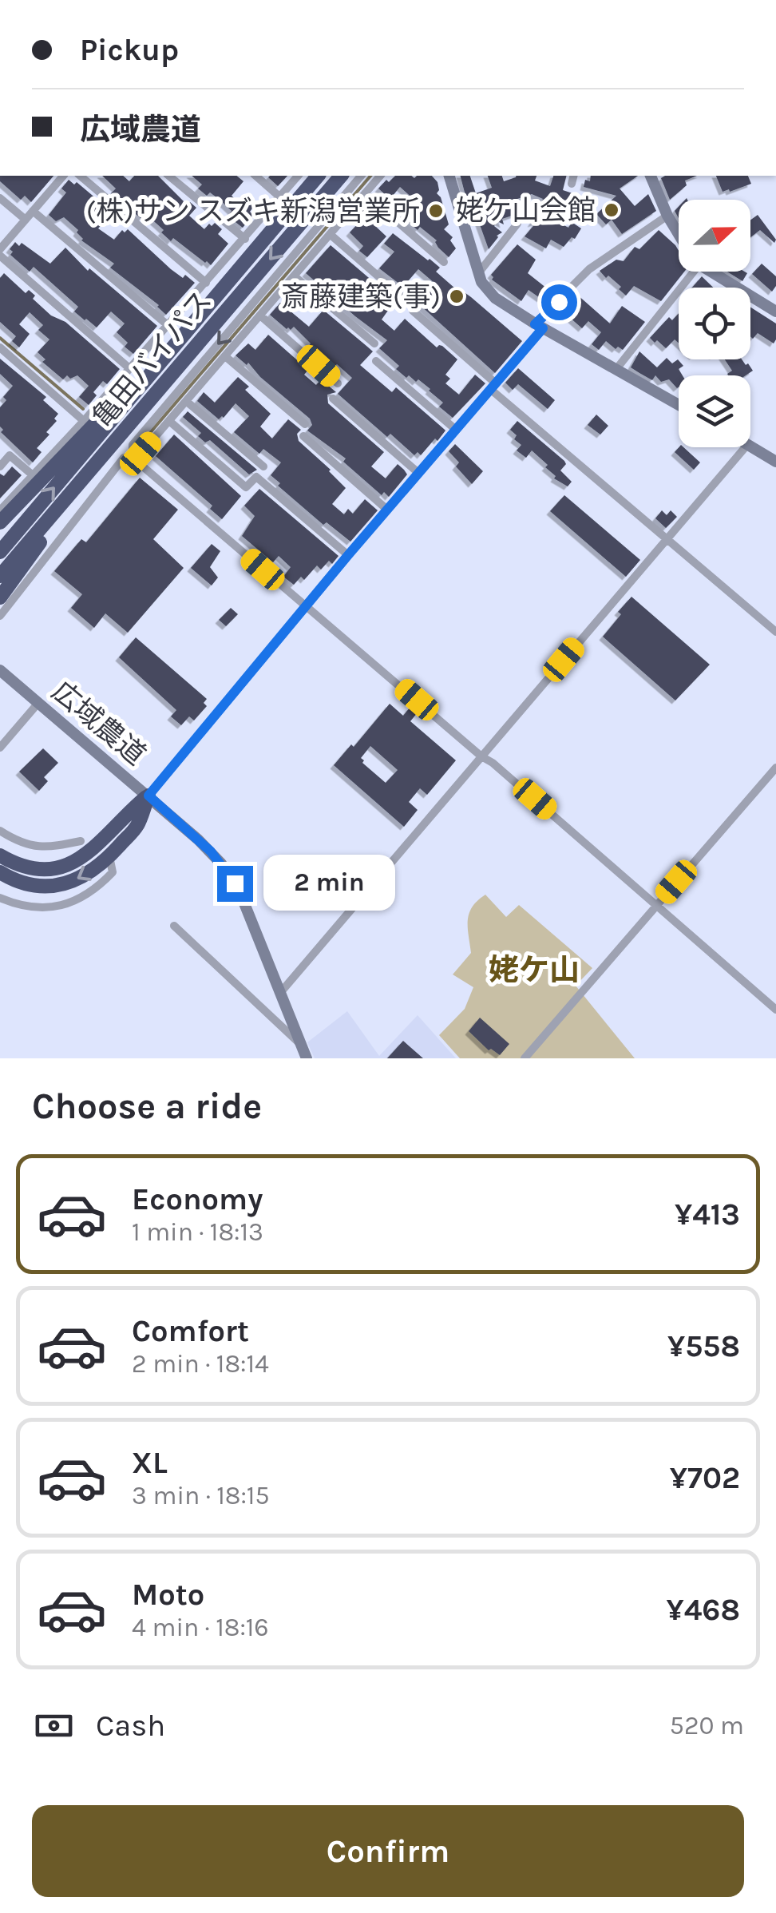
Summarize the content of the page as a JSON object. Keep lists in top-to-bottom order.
{
  "streets": {
    "highway": ["亀田バイパス"],
    "street": ["広域農道"]
  },
  "districts": ["姥ケ山"],
  "places": ["姥ケ山会館", "(株)サン スズキ新潟営業所", "斎藤建築(事)"],
  "north": "right",
  "page": {
    "banner": ["Pickup", "広域農道"],
    "bubble": "2 min",
    "heading": "Choose a ride",
    "list": [
      {
        "name": "Economy",
        "note": "1 min · 18:13",
        "value": "¥413"
      },
      {
        "name": "Comfort",
        "note": "2 min · 18:14",
        "value": "¥558"
      },
      {
        "name": "XL",
        "note": "3 min · 18:15",
        "value": "¥702"
      },
      {
        "name": "Moto",
        "note": "4 min · 18:16",
        "value": "¥468"
      }
    ],
    "pay": ["Cash", "520 m"],
    "buttons": "Confirm"
  }
}
